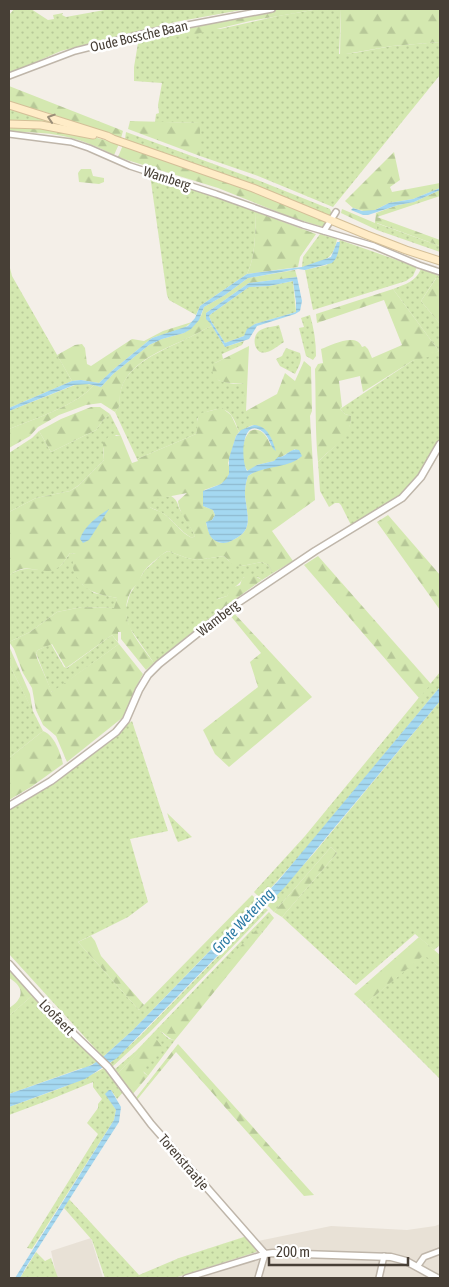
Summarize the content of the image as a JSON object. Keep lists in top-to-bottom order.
{
  "streets": {
    "main road": ["Wamberg"],
    "street": ["Oude Bossche Baan", "Loofaert", "Torenstraatje"]
  },
  "crossings": [
    ["Loofaert", "Torenstraatje"]
  ],
  "water": ["Grote Wetering"],
  "scale_bar": "200 m"
}
